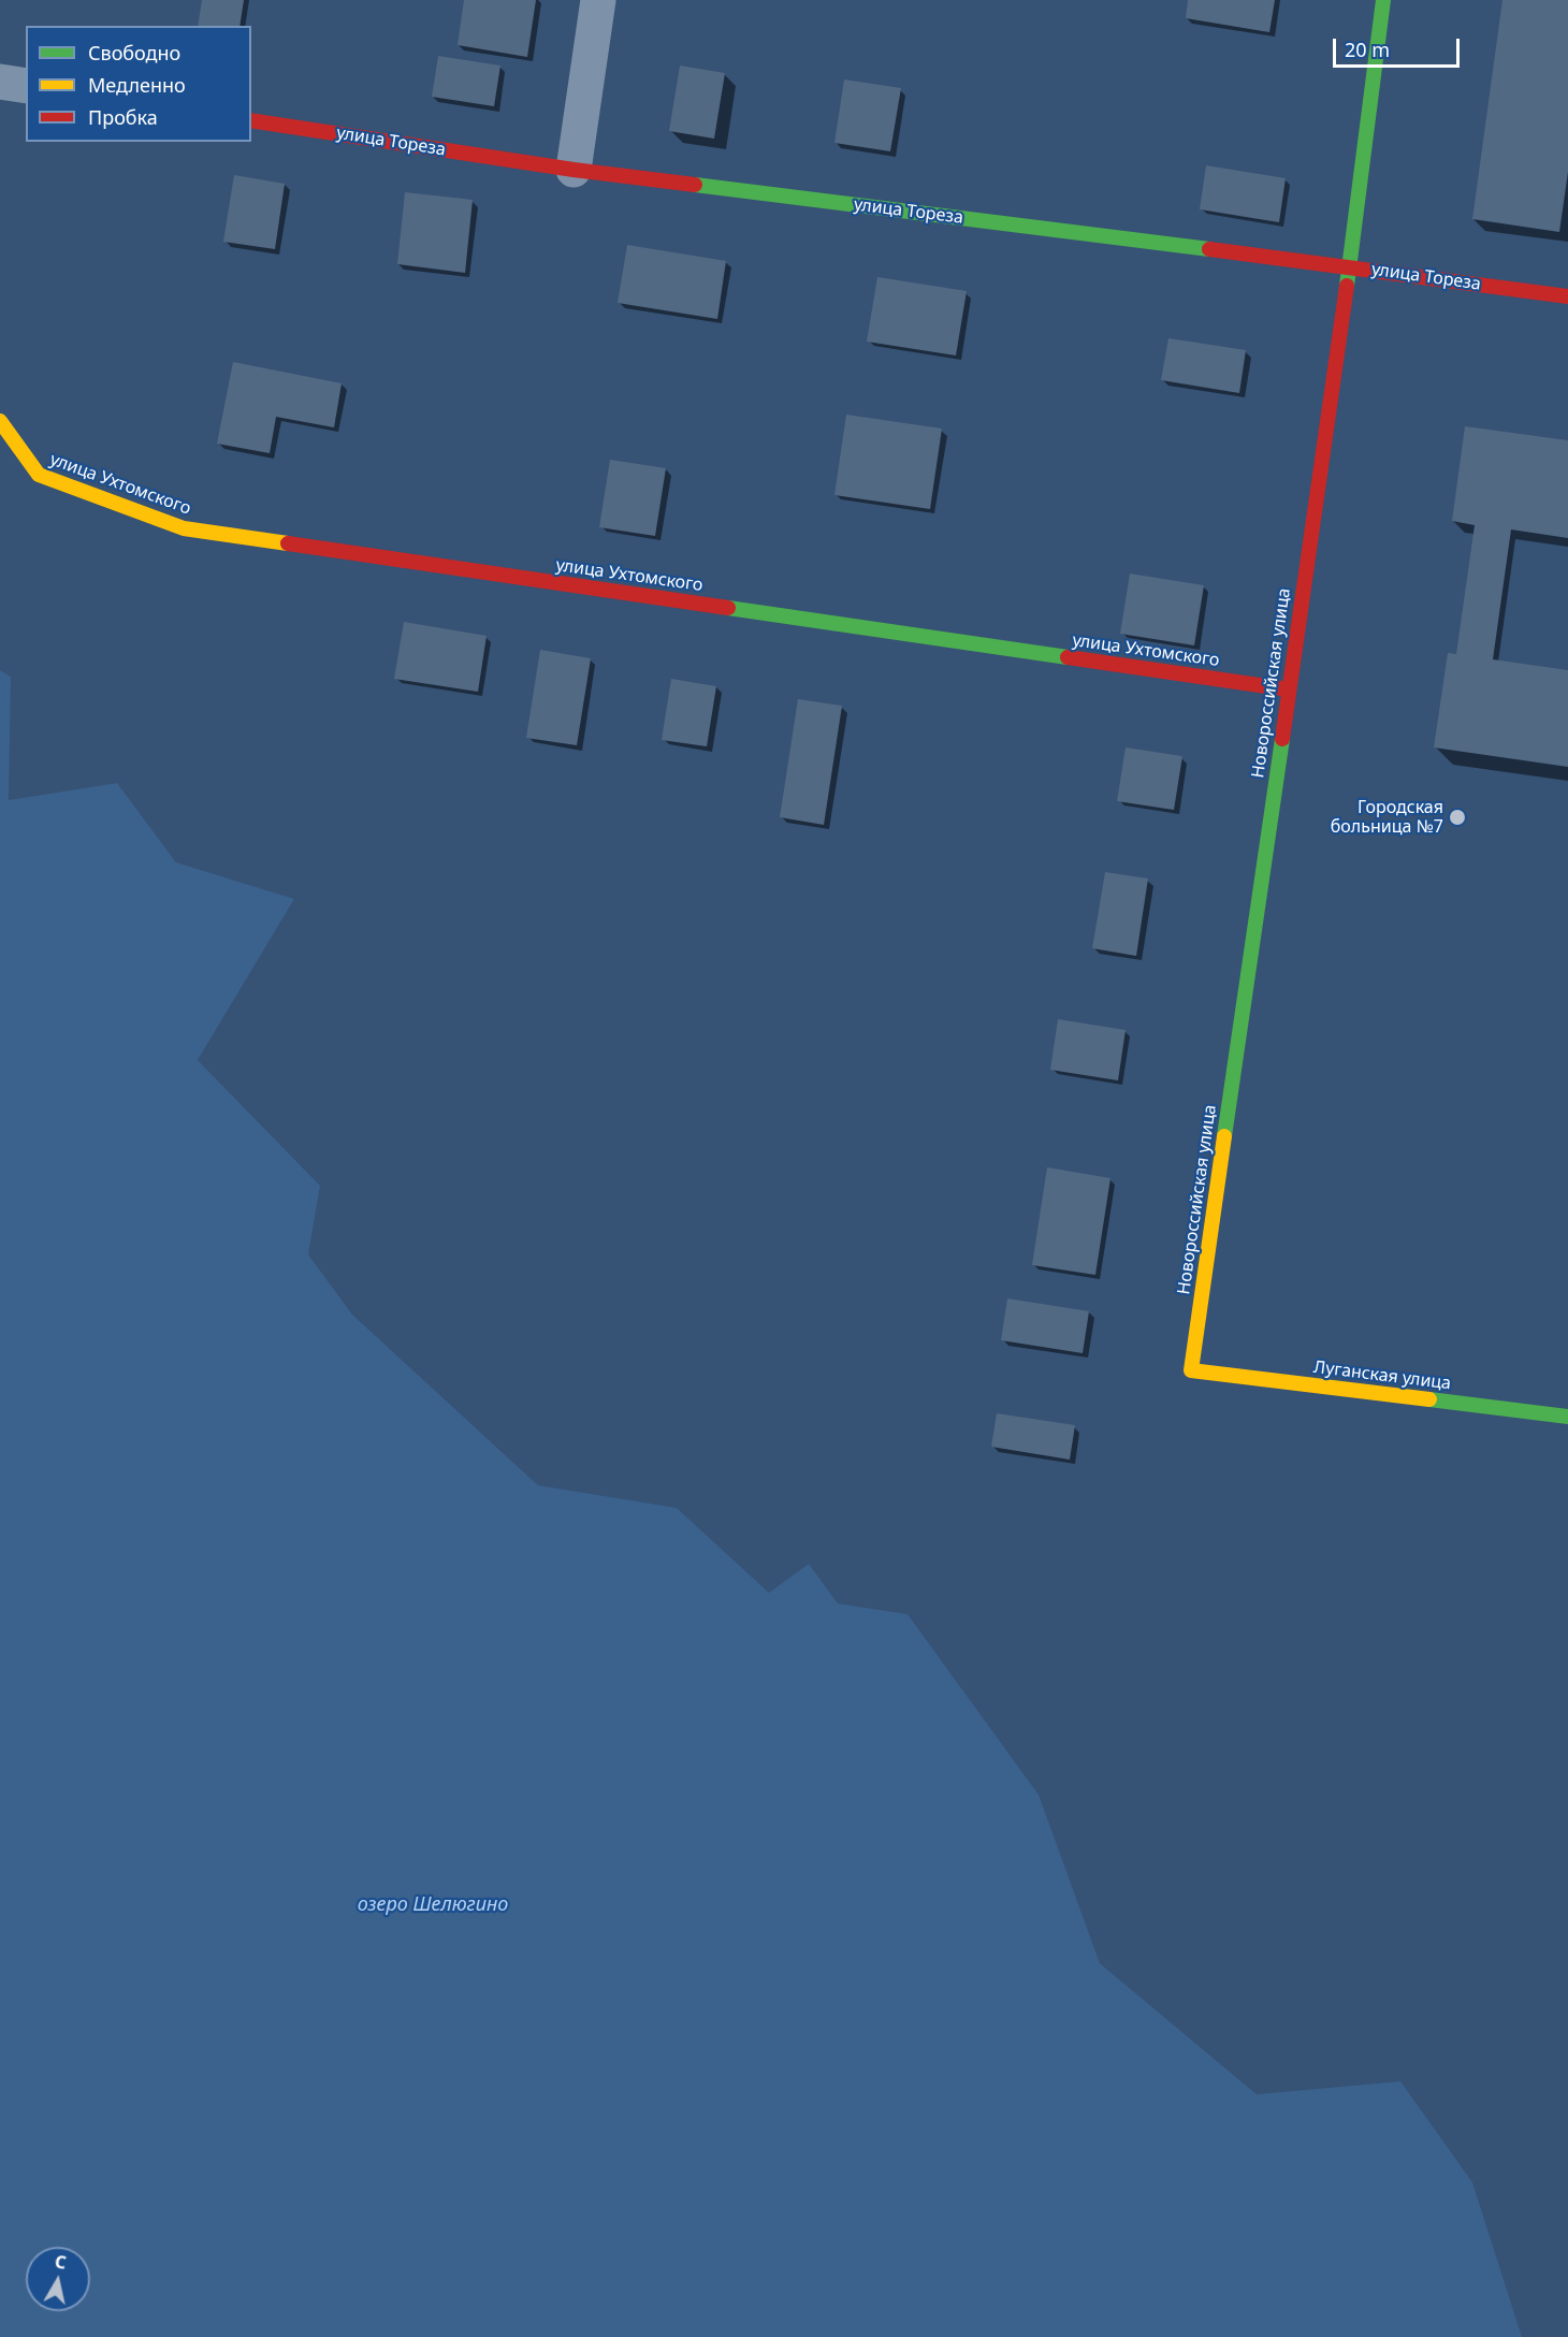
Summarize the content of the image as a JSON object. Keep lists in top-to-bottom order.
{
  "streets": {
    "street": [
      "улица Тореза",
      "улица Ухтомского",
      "Новороссийская улица",
      "Луганская улица"
    ]
  },
  "crossings": [
    ["улица Тореза", "Новороссийская улица"],
    ["улица Ухтомского", "Новороссийская улица"],
    ["Новороссийская улица", "Луганская улица"]
  ],
  "water": ["озеро Шелюгино"],
  "places": ["Городская больница №7"],
  "legend": ["Свободно", "Медленно", "Пробка"],
  "scale_bar": "20 m",
  "north": "top"
}
